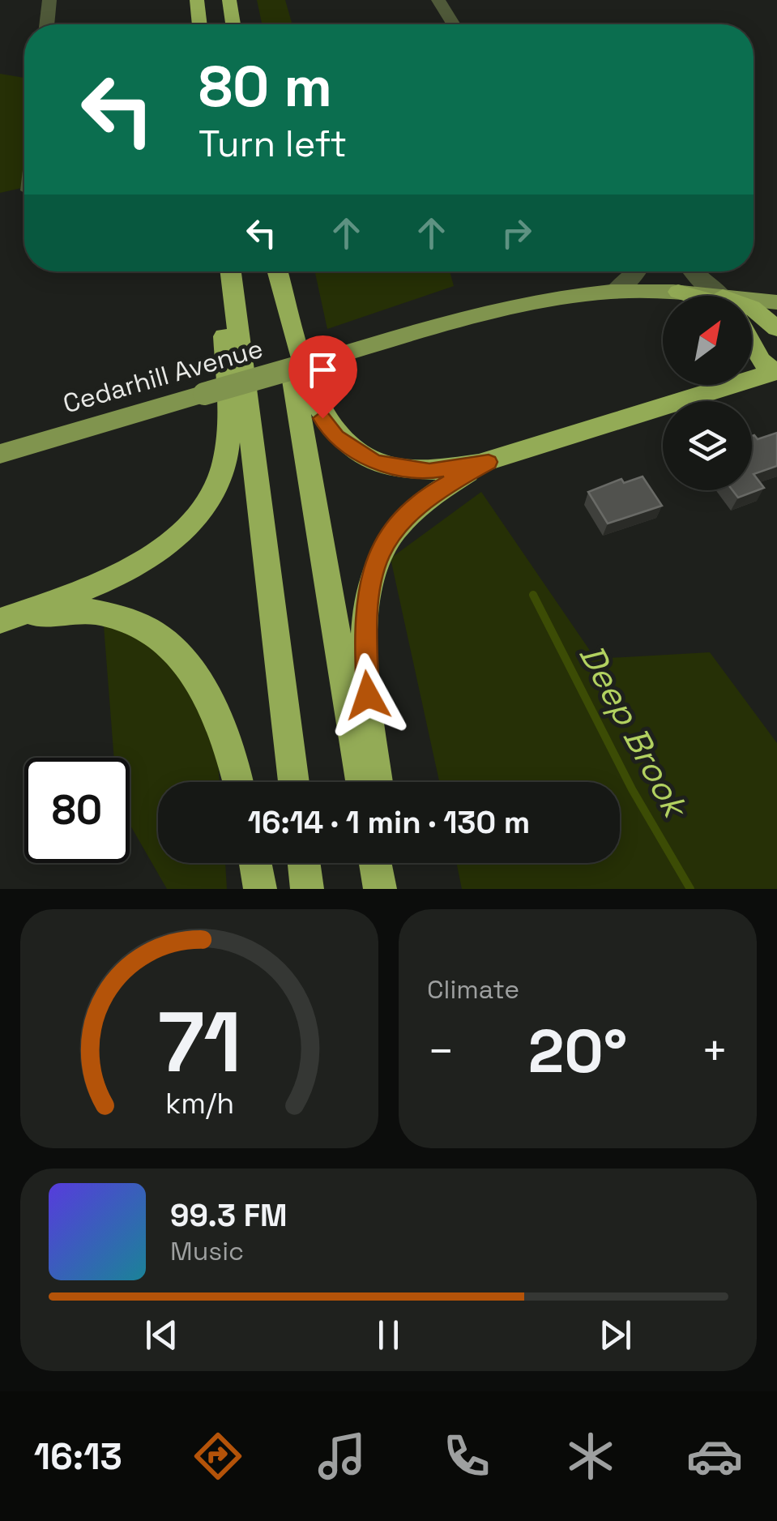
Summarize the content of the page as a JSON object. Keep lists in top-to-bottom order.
{
  "streets": {
    "main road": ["Cedarhill Avenue"]
  },
  "water": ["Deep Brook"],
  "north": "top right",
  "page": {
    "turn": ["80 m", "Turn left"],
    "limit": "80",
    "trip": "16:14 · 1 min · 130 m",
    "tile": "Climate",
    "heat": ["−", "20°", "+"],
    "song": ["99.3 FM", "Music"],
    "tabs": "16:13",
    "gauge": ["71", "km/h"]
  }
}
